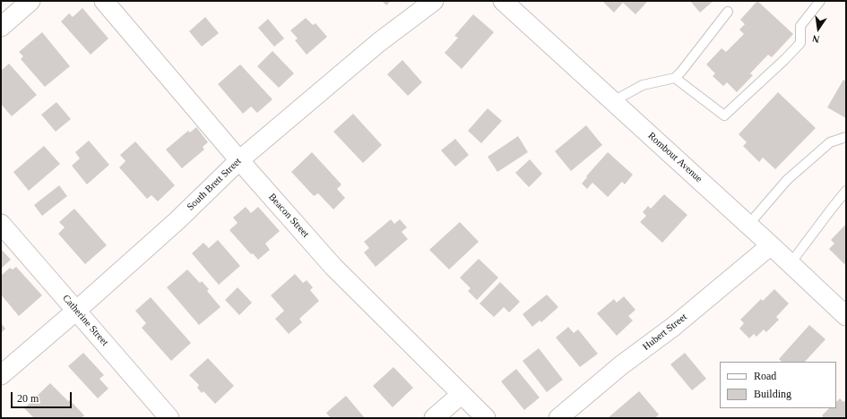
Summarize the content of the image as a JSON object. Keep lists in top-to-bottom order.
{
  "streets": {
    "street": [
      "Rombout Avenue",
      "South Brett Street",
      "Beacon Street",
      "Catherine Street",
      "Hubert Street"
    ]
  },
  "crossings": [
    ["Rombout Avenue", "Hubert Street"],
    ["South Brett Street", "Beacon Street"],
    ["South Brett Street", "Catherine Street"]
  ],
  "legend": ["Road", "Building"],
  "scale_bar": "20 m",
  "north": "bottom"
}
